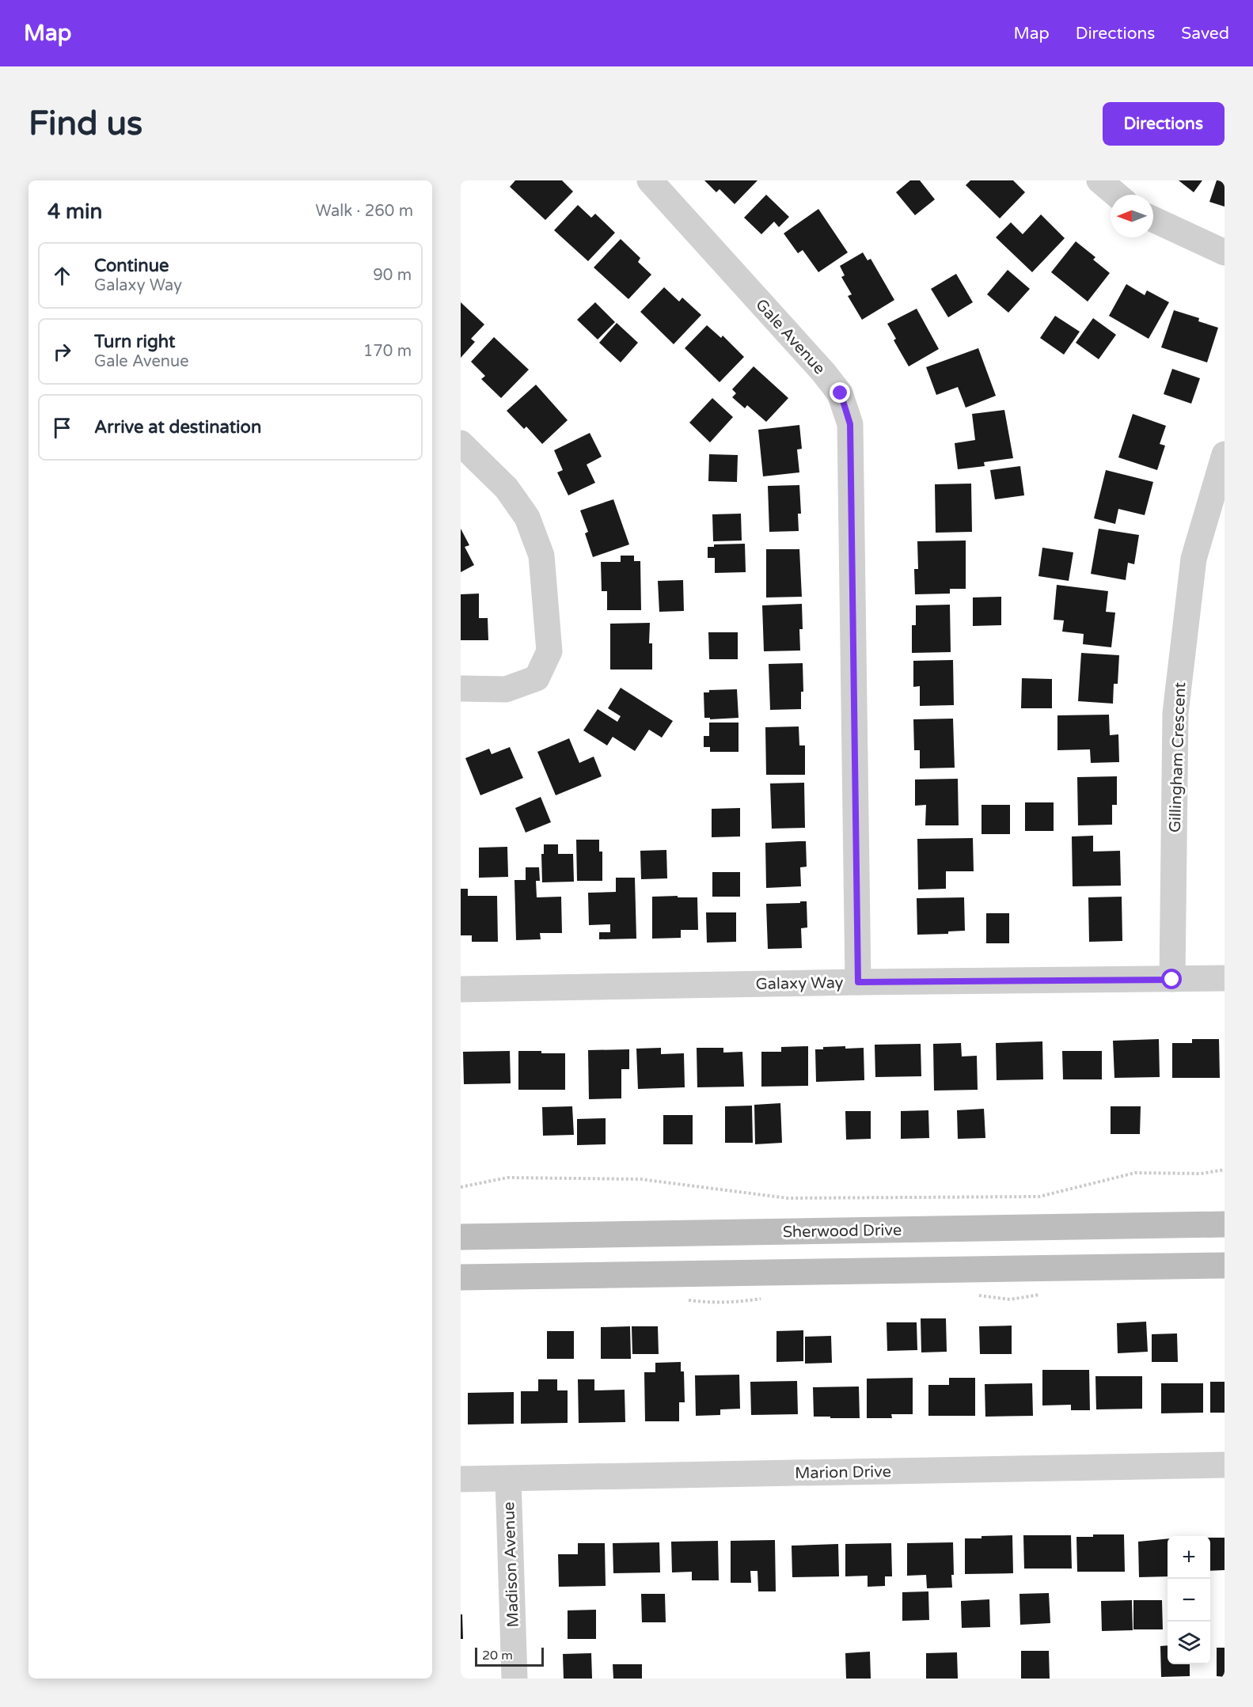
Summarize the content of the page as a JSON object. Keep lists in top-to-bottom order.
{
  "streets": {
    "main road": ["Sherwood Drive"],
    "street": [
      "Gale Avenue",
      "Gillingham Crescent",
      "Galaxy Way",
      "Marion Drive",
      "Madison Avenue"
    ]
  },
  "crossings": [
    ["Gale Avenue", "Galaxy Way"],
    ["Gillingham Crescent", "Galaxy Way"],
    ["Marion Drive", "Madison Avenue"]
  ],
  "scale_bar": "20 m",
  "north": "left",
  "page": {
    "header": "Map",
    "nav": ["Map", "Directions", "Saved"],
    "buttons": "Directions",
    "title": "Find us",
    "heading": ["4 min", "Walk · 260 m"],
    "list": [
      ["Continue", "Galaxy Way", "90 m"],
      ["Turn right", "Gale Avenue", "170 m"],
      "Arrive at destination"
    ],
    "map_buttons": ["+", "−"],
    "scale": "20 m"
  }
}
